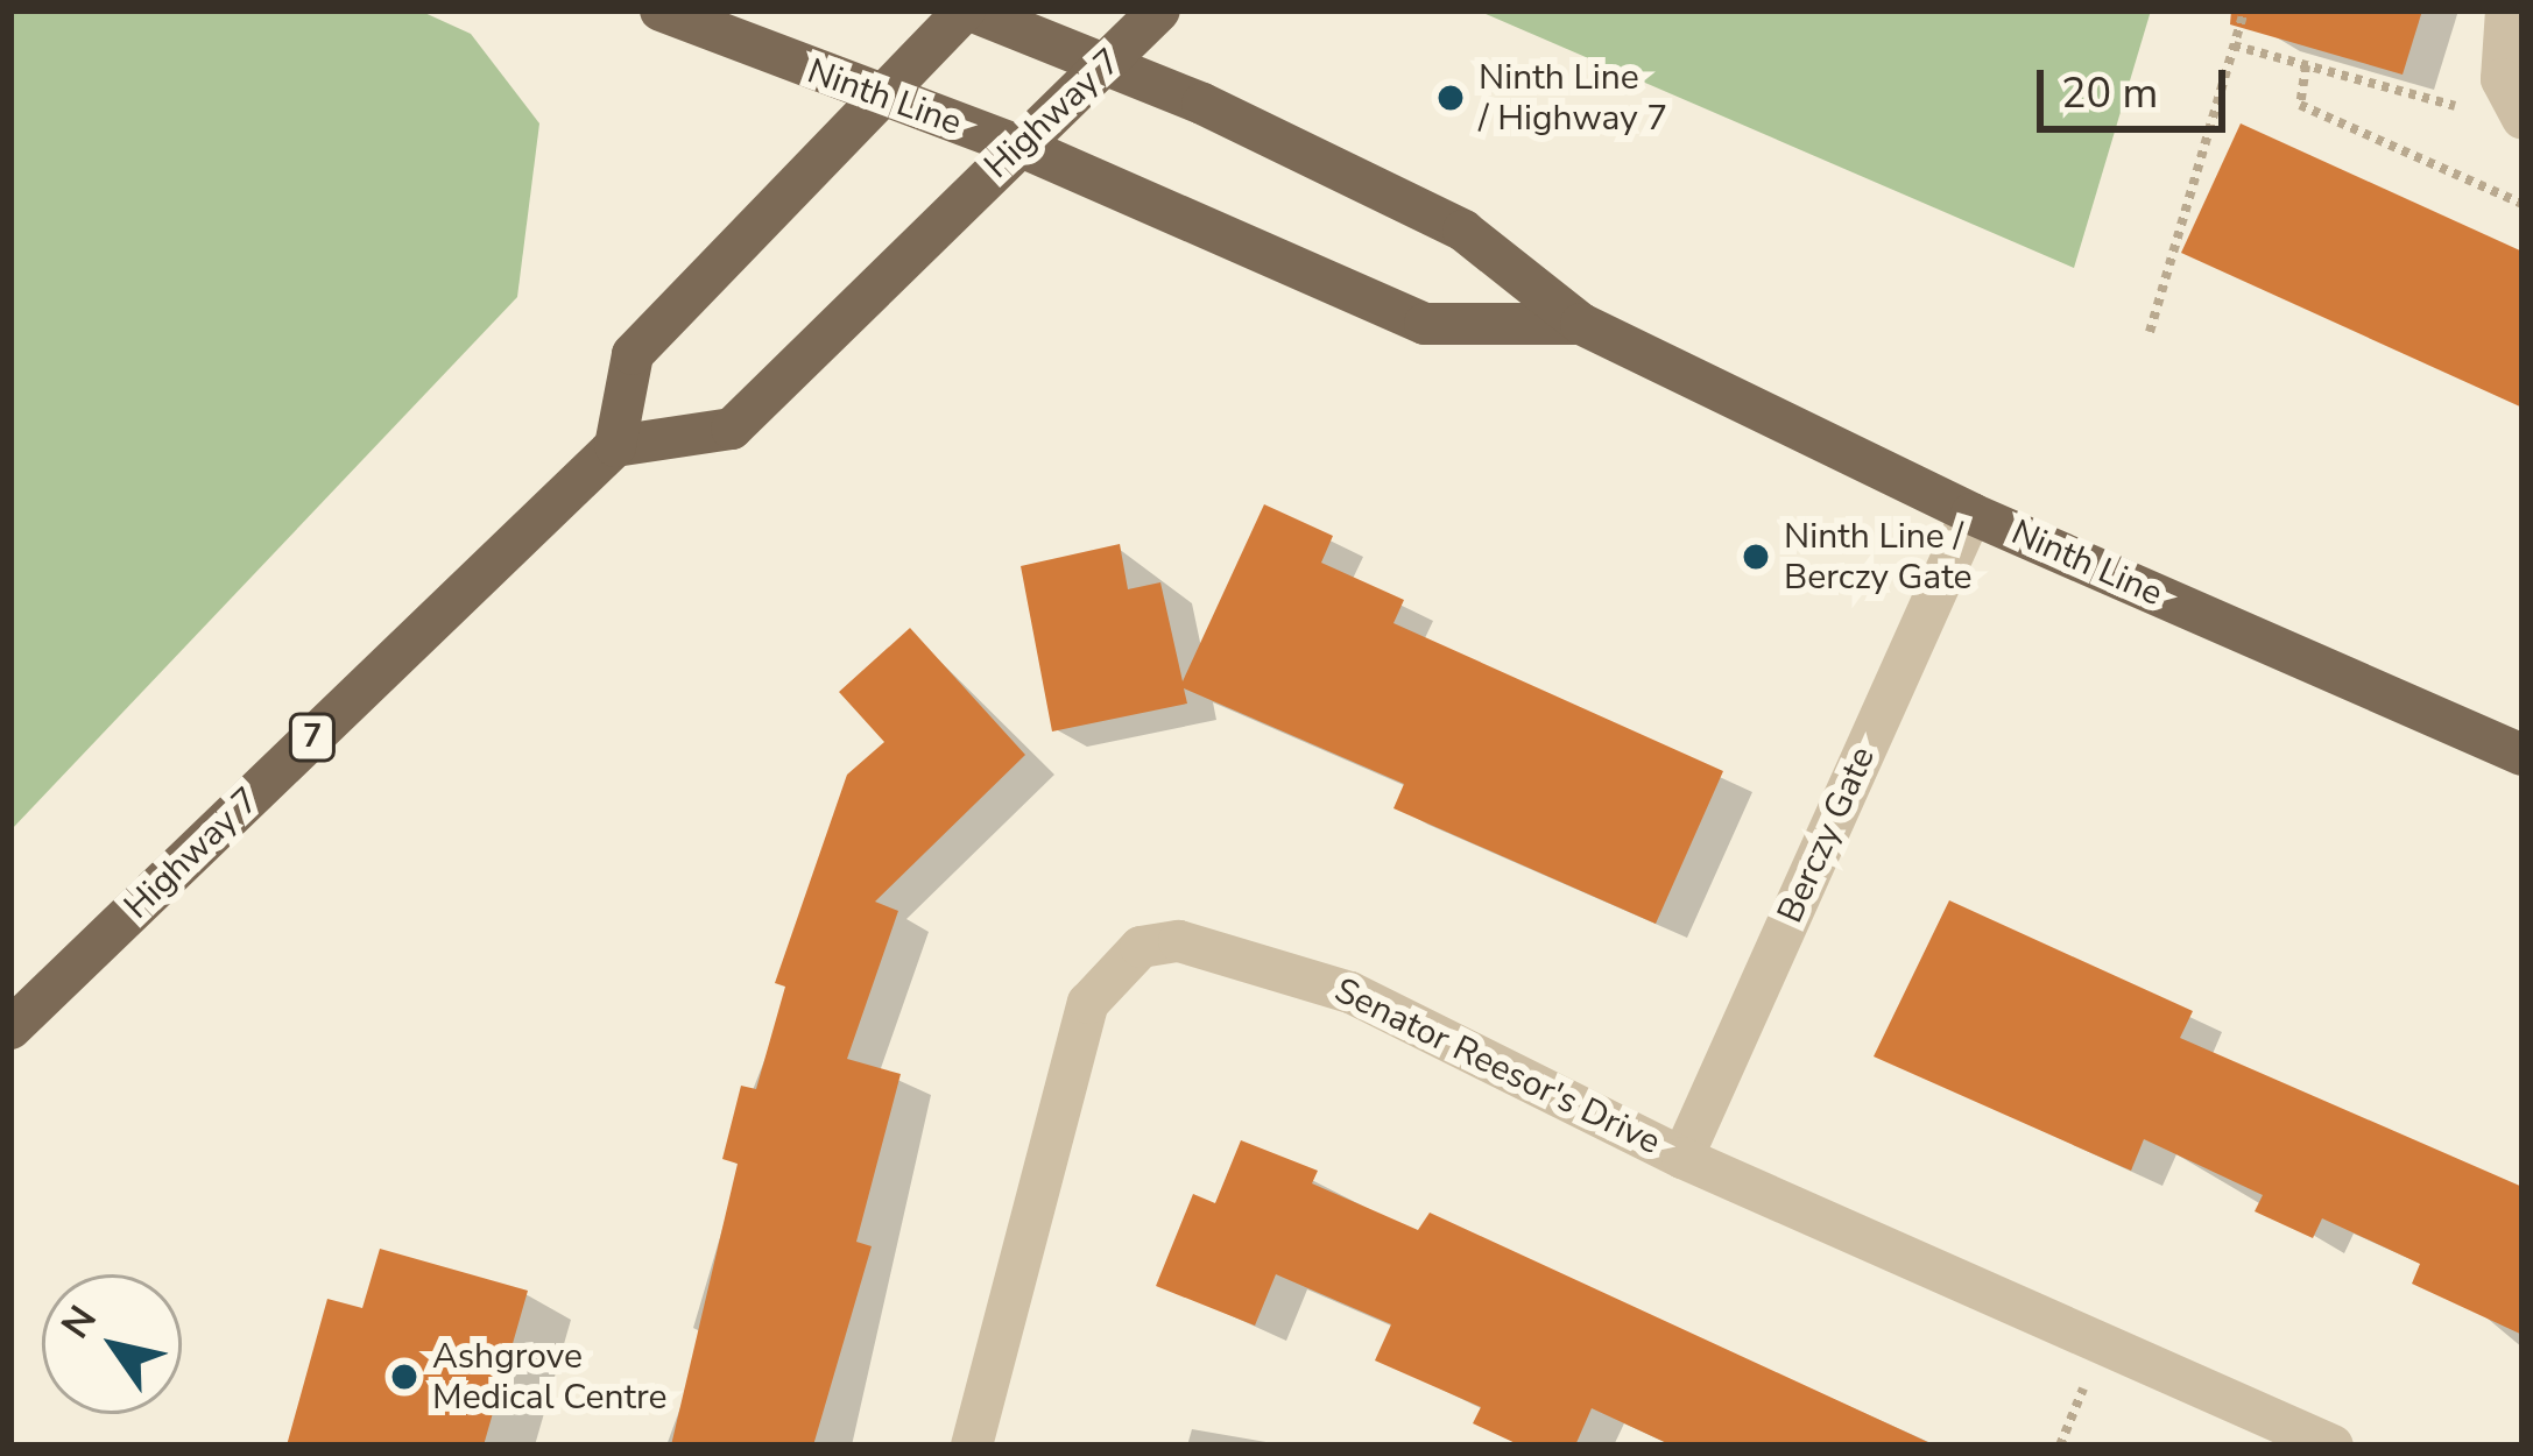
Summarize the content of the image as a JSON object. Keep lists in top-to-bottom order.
{
  "streets": {
    "main road": ["Ninth Line", "Highway 7", "7"],
    "street": ["Berczy Gate", "Senator Reesor's Drive"]
  },
  "crossings": [
    ["Ninth Line", "Highway 7"],
    ["Ninth Line", "Berczy Gate"],
    ["Berczy Gate", "Senator Reesor's Drive"]
  ],
  "places": ["Ninth Line / Highway 7", "Ninth Line / Berczy Gate", "Ashgrove Medical Centre"],
  "scale_bar": "20 m",
  "north": "top left"
}
